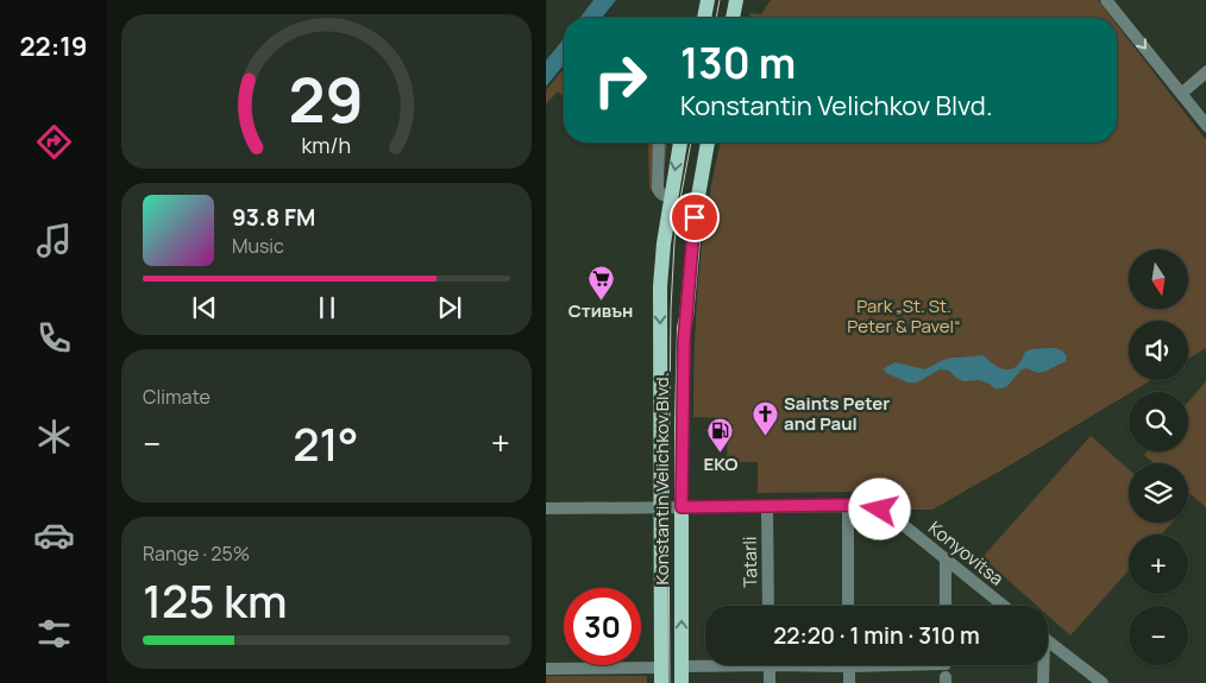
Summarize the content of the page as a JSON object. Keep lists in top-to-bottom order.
{
  "streets": {
    "main road": ["Konstantin Velichkov Blvd."],
    "street": ["Konyovitsa", "Tatarli"]
  },
  "crossings": [
    ["Konstantin Velichkov Blvd.", "Konyovitsa"],
    ["Konyovitsa", "Tatarli"]
  ],
  "parks": ["Park „St. St. Peter & Pavel“"],
  "places": {
    "supermarket": ["Стивън"],
    "church": ["Saints Peter and Paul"],
    "fuel station": ["EKO"]
  },
  "north": "bottom",
  "page": {
    "tabs": "22:19",
    "turn": ["130 m", "Konstantin Velichkov Blvd."],
    "song": ["93.8 FM", "Music"],
    "map_buttons": ["+", "−"],
    "tile": [
      "Climate",
      ["Range · 25%", "125 km"]
    ],
    "heat": ["−", "21°", "+"],
    "limit": "30",
    "trip": "22:20 · 1 min · 310 m",
    "gauge": ["29", "km/h"]
  }
}
